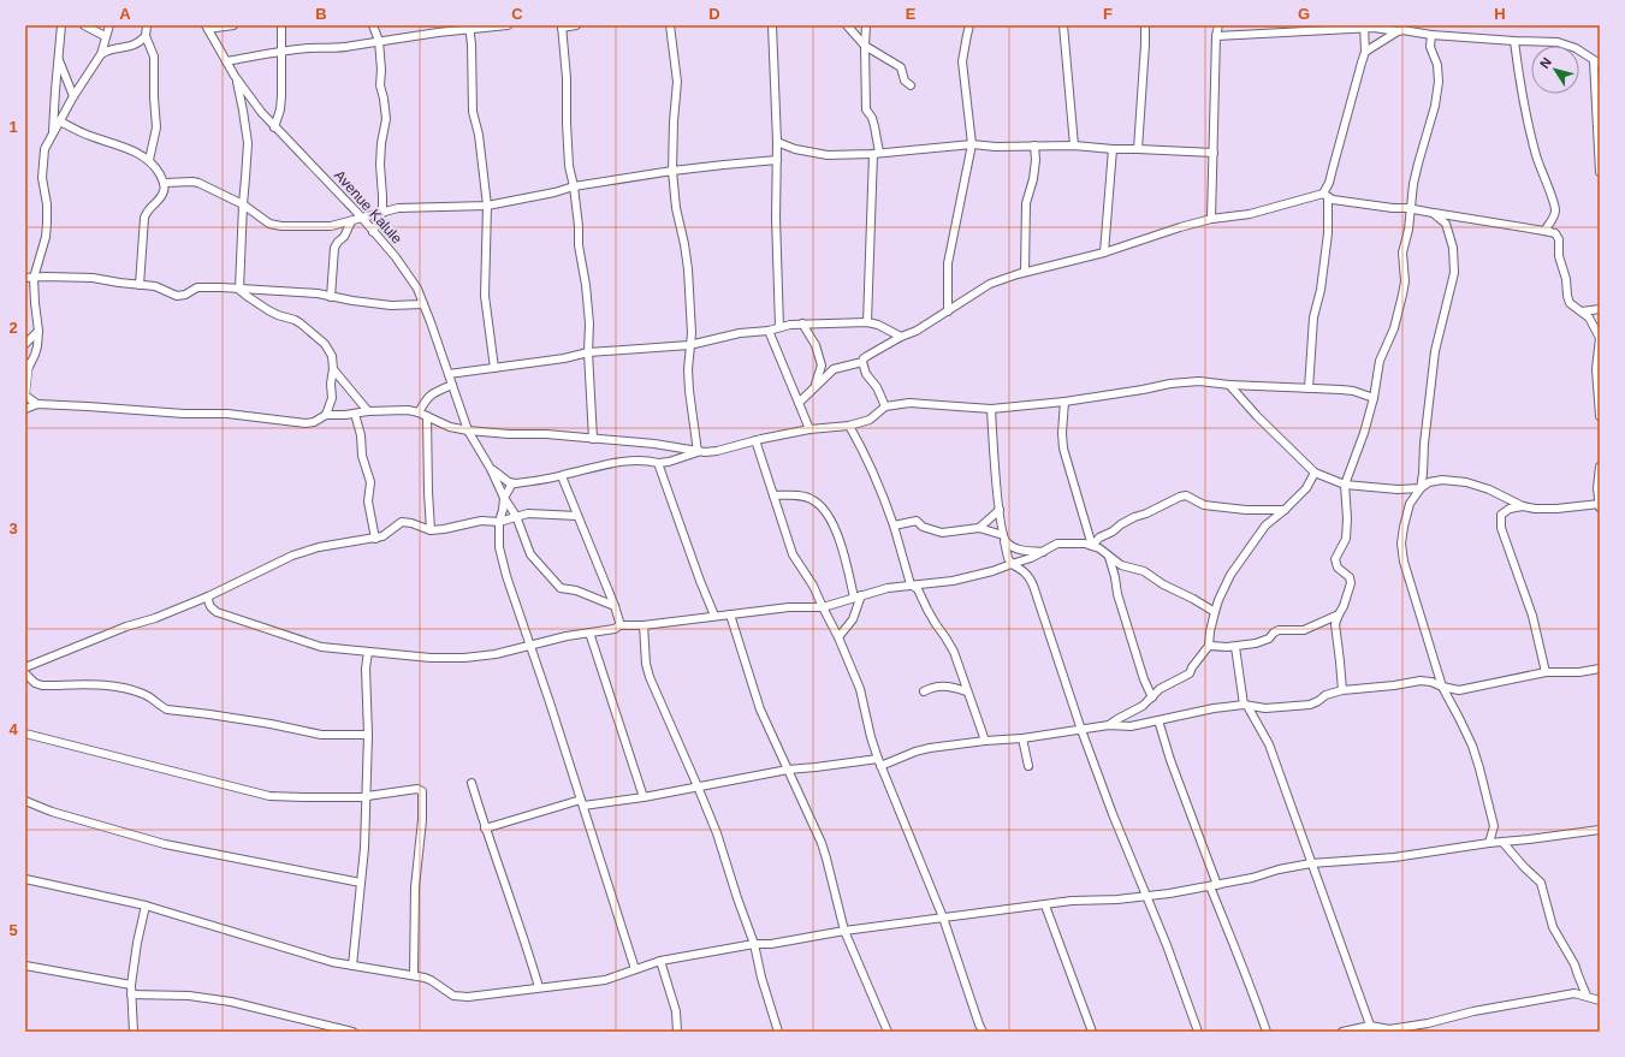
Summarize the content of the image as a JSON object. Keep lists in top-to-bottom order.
{
  "streets": {
    "street": ["Avenue Kalule"]
  },
  "north": "top left",
  "grid": {
    "columns": [
      "A",
      "B",
      "C",
      "D",
      "E",
      "F",
      "G",
      "H"
    ],
    "rows": [
      "1",
      "2",
      "3",
      "4",
      "5"
    ]
  }
}
